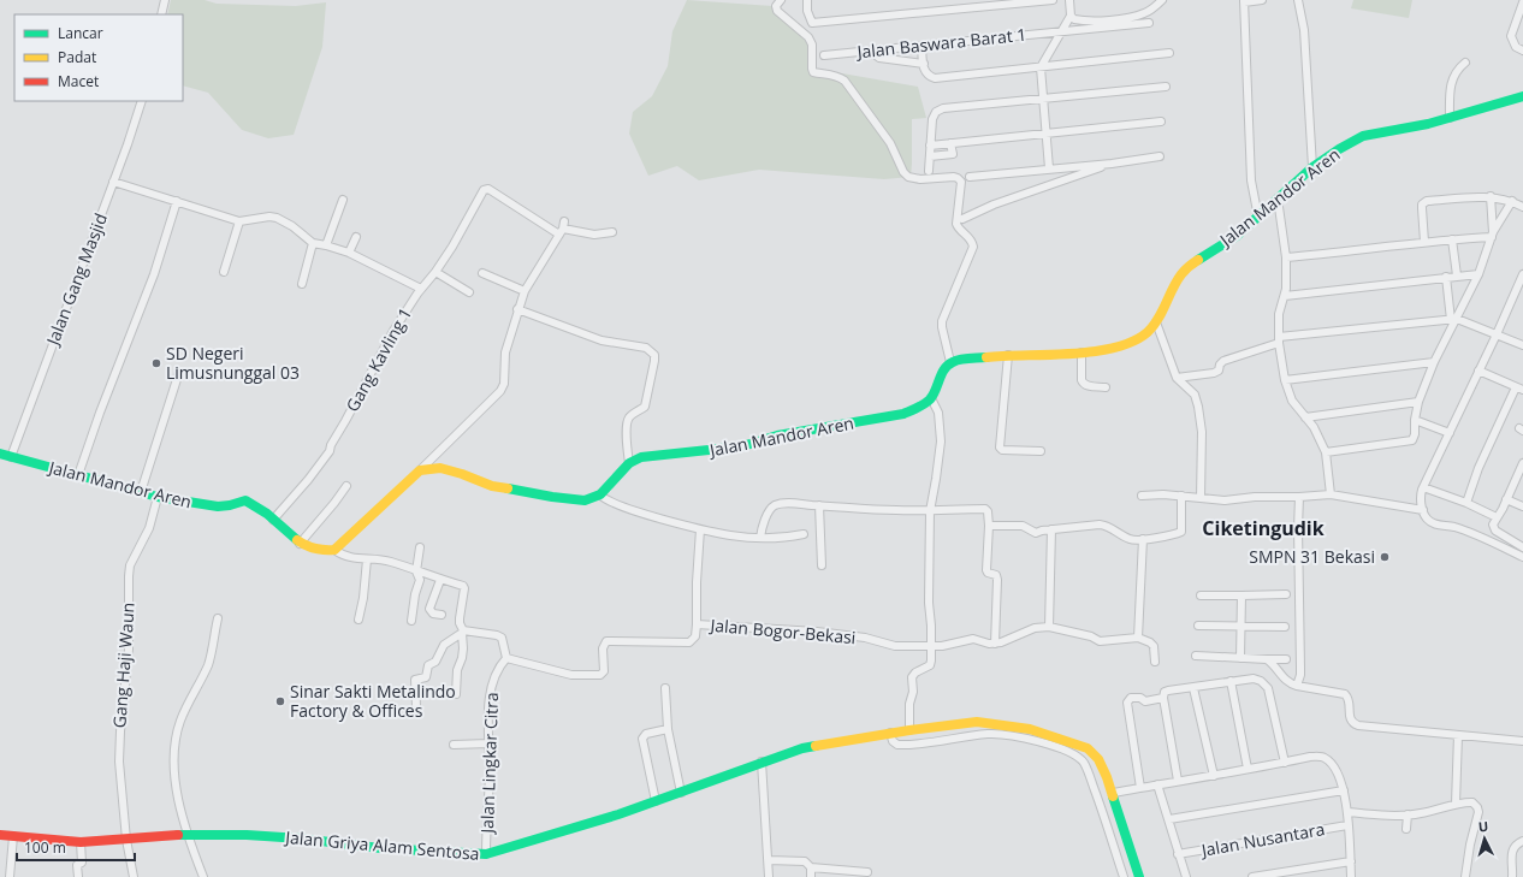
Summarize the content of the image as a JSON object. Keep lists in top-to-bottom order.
{
  "streets": {
    "street": [
      "Jalan Baswara Barat 1",
      "Jalan Mandor Aren",
      "Jalan Gang Masjid",
      "Gang Kavling 1",
      "Jalan Bogor-Bekasi",
      "Gang Haji Waun",
      "Jalan Lingkar Citra",
      "Jalan Nusantara",
      "Jalan Griya Alam Sentosa"
    ]
  },
  "crossings": [
    ["Jalan Mandor Aren", "Jalan Gang Masjid"],
    ["Jalan Mandor Aren", "Gang Kavling 1"],
    ["Jalan Mandor Aren", "Gang Haji Waun"],
    ["Jalan Bogor-Bekasi", "Jalan Lingkar Citra"],
    ["Gang Haji Waun", "Jalan Griya Alam Sentosa"],
    ["Jalan Lingkar Citra", "Jalan Griya Alam Sentosa"]
  ],
  "districts": ["Ciketingudik"],
  "places": ["SD Negeri Limusnunggal 03", "SMPN 31 Bekasi", "Sinar Sakti Metalindo Factory & Offices"],
  "legend": ["Lancar", "Padat", "Macet"],
  "scale_bar": "100 m",
  "north": "top"
}
